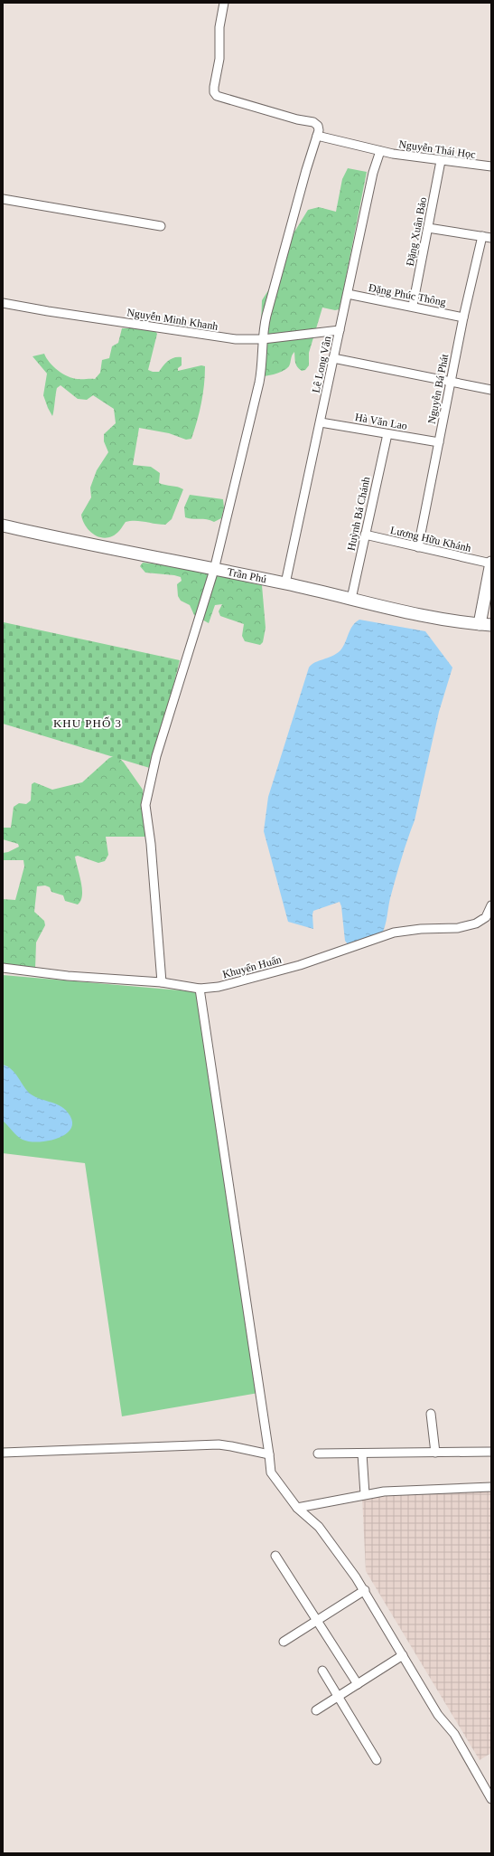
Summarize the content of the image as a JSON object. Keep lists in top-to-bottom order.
{
  "streets": {
    "main road": ["Trần Phú"],
    "street": [
      "Nguyễn Thái Học",
      "Đặng Xuân Bảo",
      "Đặng Phúc Thông",
      "Nguyễn Minh Khanh",
      "Lê Long Vân",
      "Nguyễn Bá Phát",
      "Hà Văn Lao",
      "Huỳnh Bá Chánh",
      "Lương Hữu Khánh",
      "Khuyển Huấn"
    ]
  },
  "crossings": [
    ["Nguyễn Thái Học", "Đặng Xuân Bảo"],
    ["Nguyễn Thái Học", "Lê Long Vân"],
    ["Đặng Xuân Bảo", "Đặng Phúc Thông"],
    ["Đặng Phúc Thông", "Lê Long Vân"],
    ["Đặng Phúc Thông", "Nguyễn Bá Phát"],
    ["Nguyễn Minh Khanh", "Lê Long Vân"],
    ["Lê Long Vân", "Hà Văn Lao"],
    ["Lê Long Vân", "Trần Phú"],
    ["Nguyễn Bá Phát", "Hà Văn Lao"],
    ["Nguyễn Bá Phát", "Lương Hữu Khánh"],
    ["Hà Văn Lao", "Huỳnh Bá Chánh"],
    ["Huỳnh Bá Chánh", "Lương Hữu Khánh"],
    ["Huỳnh Bá Chánh", "Trần Phú"]
  ],
  "districts": ["KHU PHỐ 3"]
}
